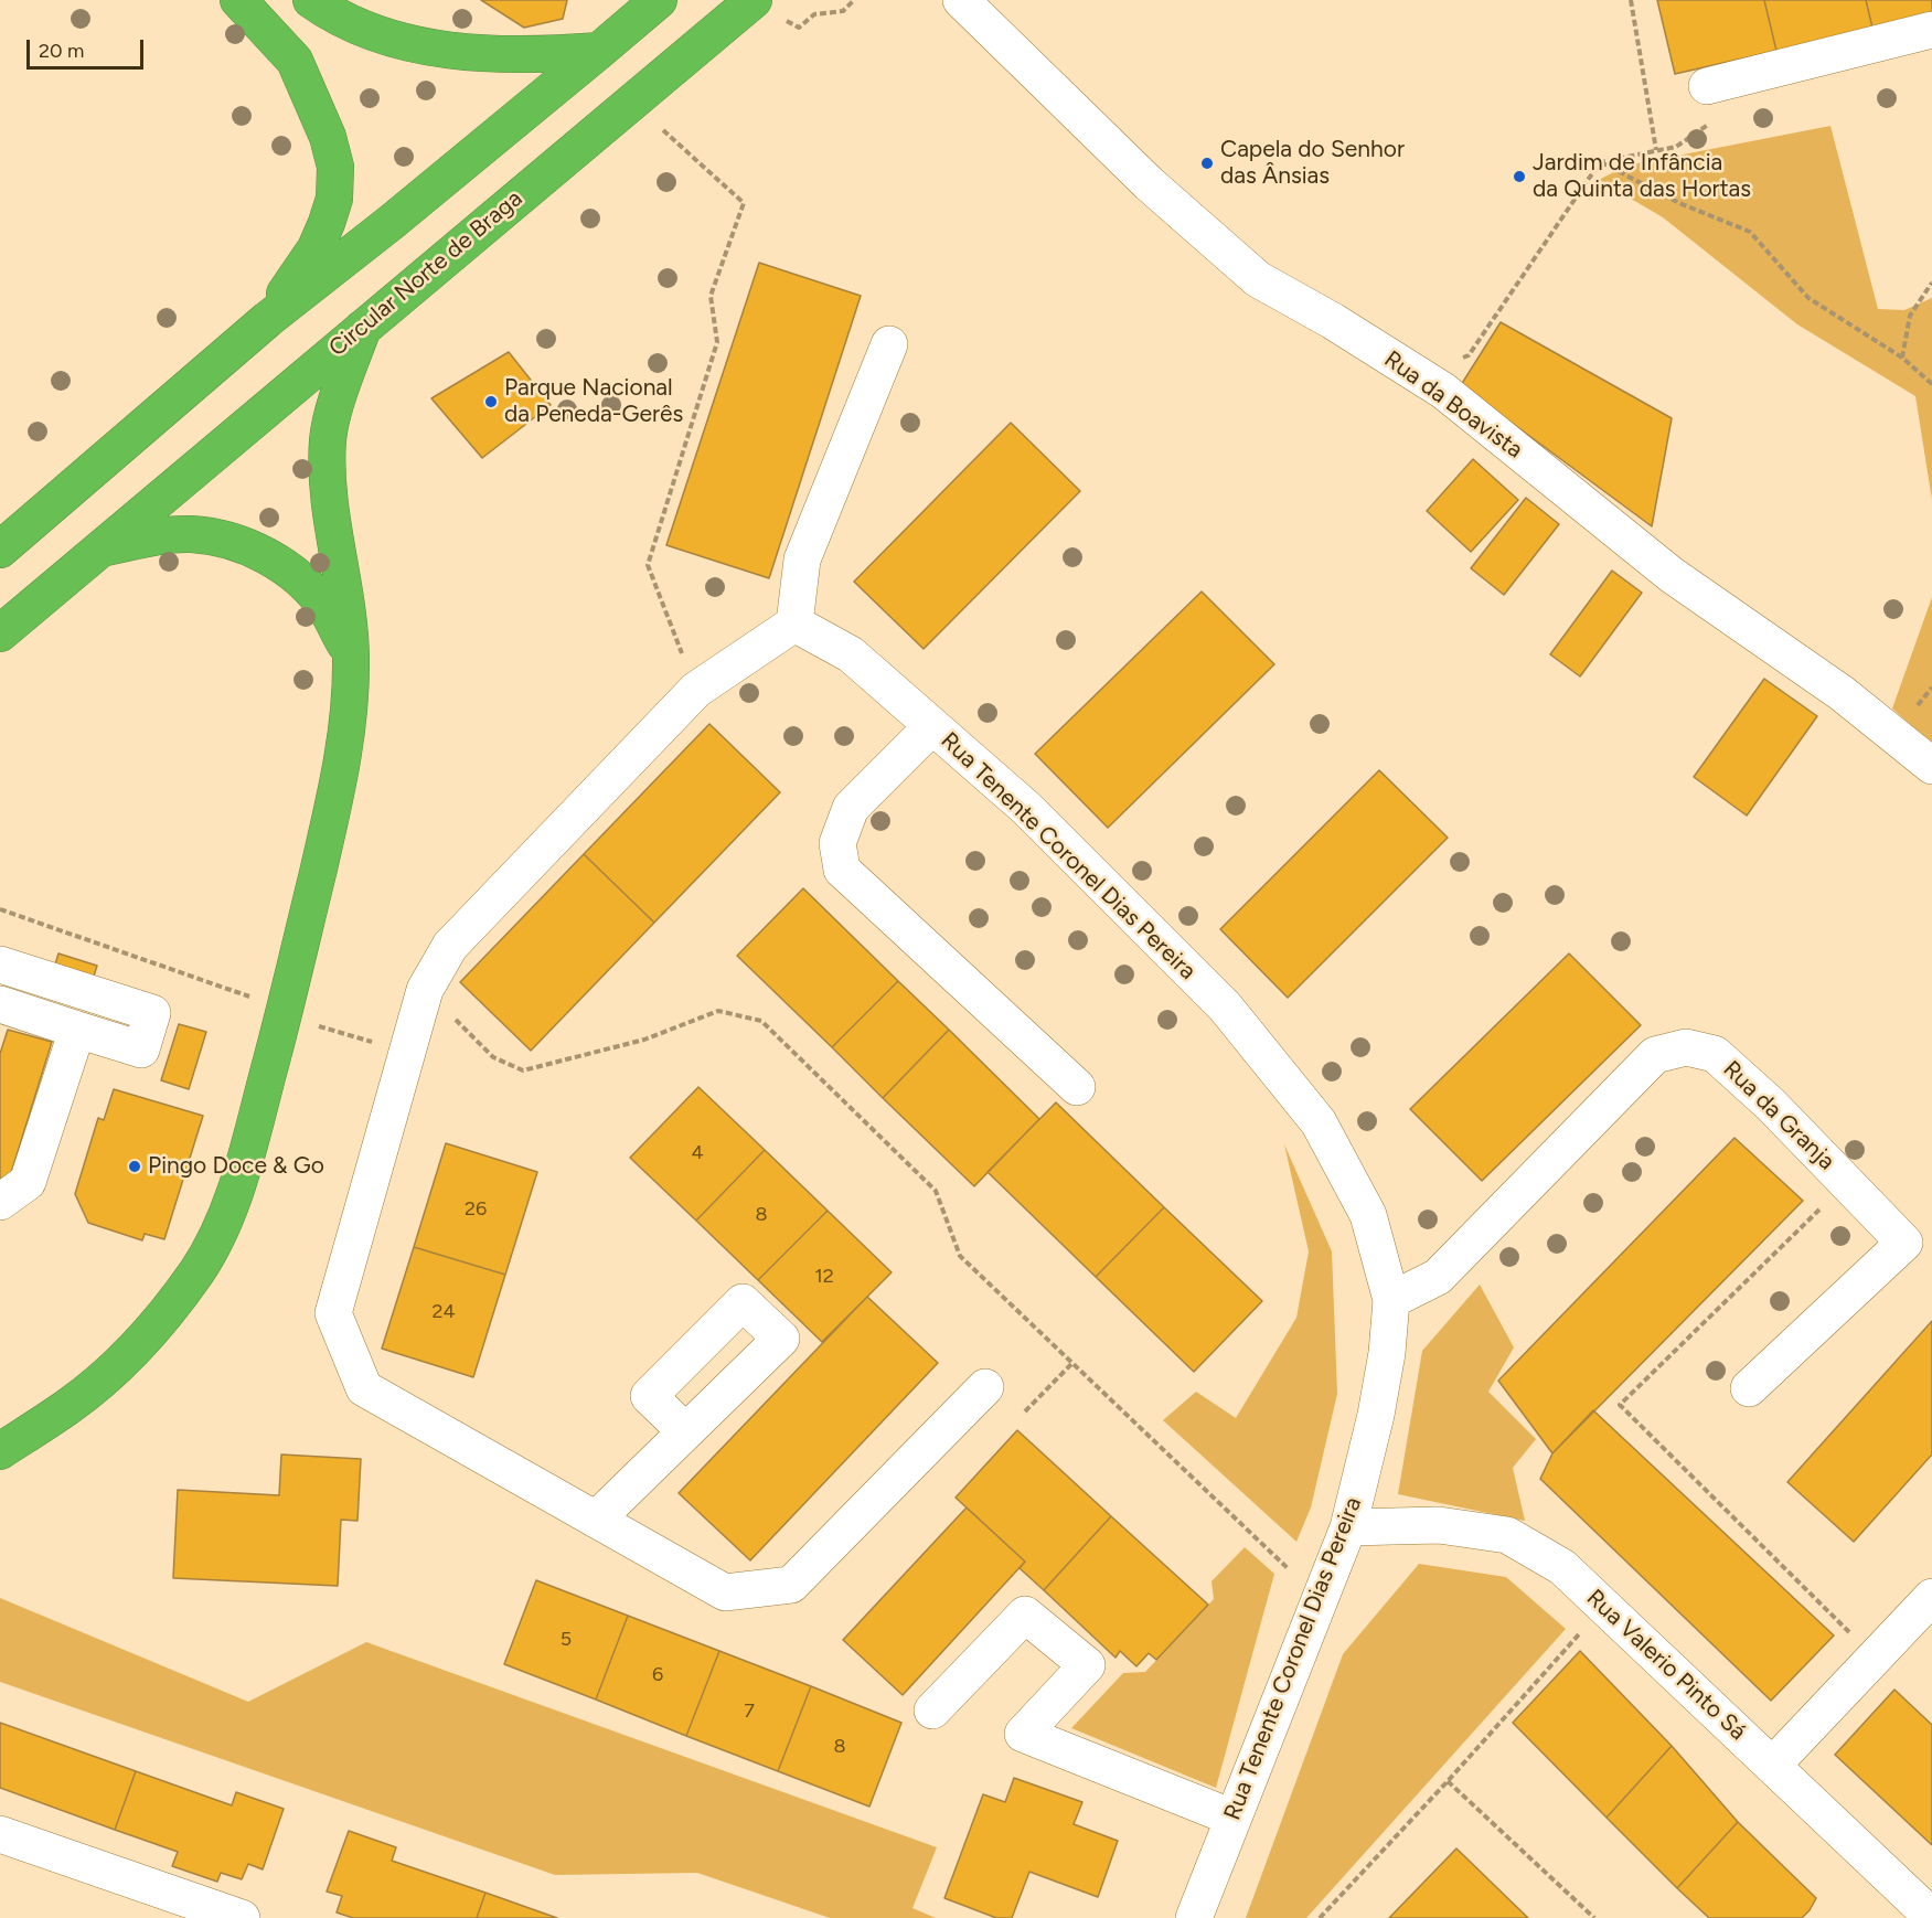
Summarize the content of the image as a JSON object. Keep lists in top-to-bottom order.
{
  "streets": {
    "highway": ["Circular Norte de Braga"],
    "street": [
      "Rua da Boavista",
      "Rua Tenente Coronel Dias Pereira",
      "Rua da Granja",
      "Rua Valerio Pinto Sá"
    ]
  },
  "crossings": [
    ["Rua Tenente Coronel Dias Pereira", "Rua da Granja"],
    ["Rua Tenente Coronel Dias Pereira", "Rua Valerio Pinto Sá"]
  ],
  "places": [
    "Capela do Senhor das Ânsias",
    "Jardim de Infância da Quinta das Hortas",
    "Parque Nacional da Peneda-Gerês",
    "Pingo Doce & Go"
  ],
  "house_numbers": [
    "4",
    "26",
    "8",
    "12",
    "24",
    "5",
    "6",
    "7",
    "8"
  ],
  "scale_bar": "20 m"
}
